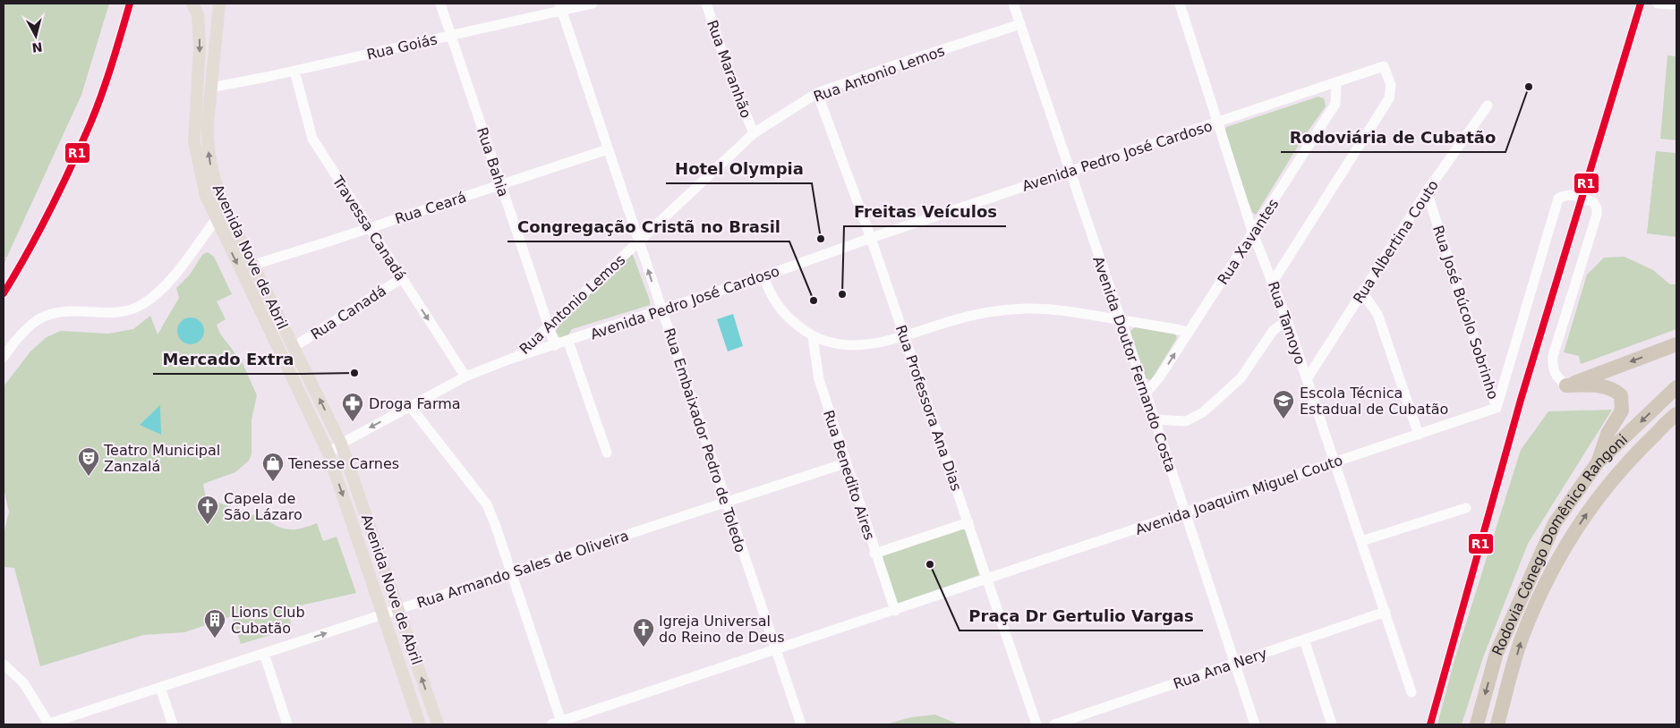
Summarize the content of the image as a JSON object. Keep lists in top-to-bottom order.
{
  "streets": {
    "highway": ["Rodovia Cônego Domênico Rangoni"],
    "main road": ["Avenida Nove de Abril"],
    "street": [
      "Rua Goiás",
      "Rua Maranhão",
      "Rua Antonio Lemos",
      "Avenida Pedro José Cardoso",
      "Rua Bahia",
      "Rua Ceará",
      "Travessa Canadá",
      "Rua Xavantes",
      "Rua Albertina Couto",
      "Rua Canadá",
      "Rua José Búcolo Sobrinho",
      "Rua Tamoyo",
      "Avenida Doutor Fernando Costa",
      "Rua Professora Ana Dias",
      "Rua Embaixador Pedro de Toledo",
      "Rua Benedito Aires",
      "Avenida Joaquim Miguel Couto",
      "Rua Armando Sales de Oliveira",
      "Rua Ana Nery"
    ]
  },
  "crossings": [
    ["Rua Goiás", "Rua Bahia"],
    ["Rua Goiás", "Travessa Canadá"],
    ["Rua Goiás", "Avenida Nove de Abril"],
    ["Rua Goiás", "Rua Embaixador Pedro de Toledo"],
    ["Rua Maranhão", "Rua Antonio Lemos"],
    ["Rua Antonio Lemos", "Avenida Pedro José Cardoso"],
    ["Rua Antonio Lemos", "Rua Bahia"],
    ["Rua Antonio Lemos", "Avenida Doutor Fernando Costa"],
    ["Rua Antonio Lemos", "Rua Professora Ana Dias"],
    ["Rua Antonio Lemos", "Rua Embaixador Pedro de Toledo"],
    ["Avenida Pedro José Cardoso", "Rua Bahia"],
    ["Avenida Pedro José Cardoso", "Travessa Canadá"],
    ["Avenida Pedro José Cardoso", "Rua Xavantes"],
    ["Avenida Pedro José Cardoso", "Avenida Nove de Abril"],
    ["Avenida Pedro José Cardoso", "Rua Tamoyo"],
    ["Avenida Pedro José Cardoso", "Avenida Doutor Fernando Costa"],
    ["Avenida Pedro José Cardoso", "Rua Professora Ana Dias"],
    ["Avenida Pedro José Cardoso", "Rua Embaixador Pedro de Toledo"],
    ["Rua Bahia", "Rua Ceará"],
    ["Rua Ceará", "Travessa Canadá"],
    ["Rua Ceará", "Avenida Nove de Abril"],
    ["Rua Ceará", "Rua Embaixador Pedro de Toledo"],
    ["Travessa Canadá", "Rua Canadá"],
    ["Rua Xavantes", "Rua Tamoyo"],
    ["Rua Xavantes", "Avenida Doutor Fernando Costa"],
    ["Rua Albertina Couto", "Rua José Búcolo Sobrinho"],
    ["Rua Albertina Couto", "Rua Tamoyo"],
    ["Avenida Nove de Abril", "Rua Canadá"],
    ["Avenida Nove de Abril", "Rua Armando Sales de Oliveira"],
    ["Rua José Búcolo Sobrinho", "Avenida Joaquim Miguel Couto"],
    ["Rua Tamoyo", "Avenida Joaquim Miguel Couto"],
    ["Rua Tamoyo", "Rua Ana Nery"],
    ["Avenida Doutor Fernando Costa", "Avenida Joaquim Miguel Couto"],
    ["Avenida Doutor Fernando Costa", "Rua Ana Nery"],
    ["Rua Professora Ana Dias", "Avenida Joaquim Miguel Couto"],
    ["Rua Embaixador Pedro de Toledo", "Avenida Joaquim Miguel Couto"],
    ["Rua Embaixador Pedro de Toledo", "Rua Armando Sales de Oliveira"],
    ["Rua Benedito Aires", "Avenida Joaquim Miguel Couto"],
    ["Rua Benedito Aires", "Rua Armando Sales de Oliveira"]
  ],
  "places": {
    "other": [
      "Rodoviária de Cubatão",
      "Hotel Olympia",
      "Freitas Veículos",
      "Congregação Cristã no Brasil",
      "Mercado Extra",
      "Praça Dr Gertulio Vargas"
    ],
    "school or university": ["Escola Técnica Estadual de Cubatão"],
    "pharmacy": ["Droga Farma"],
    "theatre": ["Teatro Municipal Zanzalá"],
    "shop": ["Tenesse Carnes"],
    "church": ["Capela de São Lázaro", "Igreja Universal do Reino de Deus"],
    "building": ["Lions Club Cubatão"]
  },
  "lines": ["transit line R1"],
  "north": "bottom"
}
